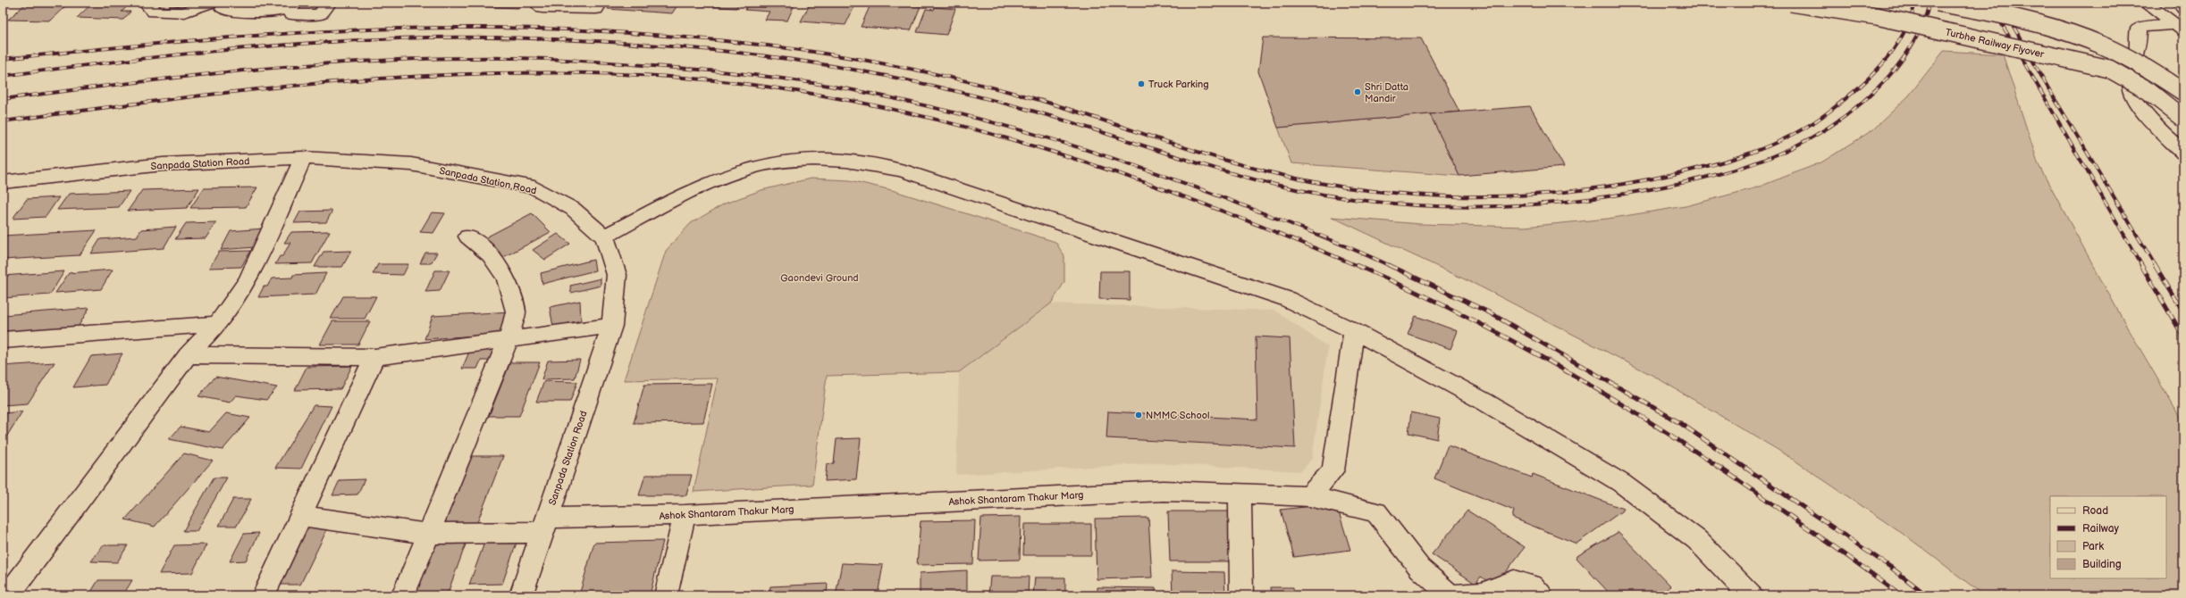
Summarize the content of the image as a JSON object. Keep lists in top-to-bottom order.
{
  "streets": {
    "main road": ["Turbhe Railway Flyover", "Sanpada Station Road", "Ashok Shantaram Thakur Marg"]
  },
  "crossings": [
    ["Sanpada Station Road", "Ashok Shantaram Thakur Marg"]
  ],
  "parks": ["Gaondevi Ground"],
  "places": ["Truck Parking", "Shri Datta Mandir", "NMMC School"],
  "legend": [
    "Road",
    "Railway",
    "Park",
    "Building"
  ]
}
